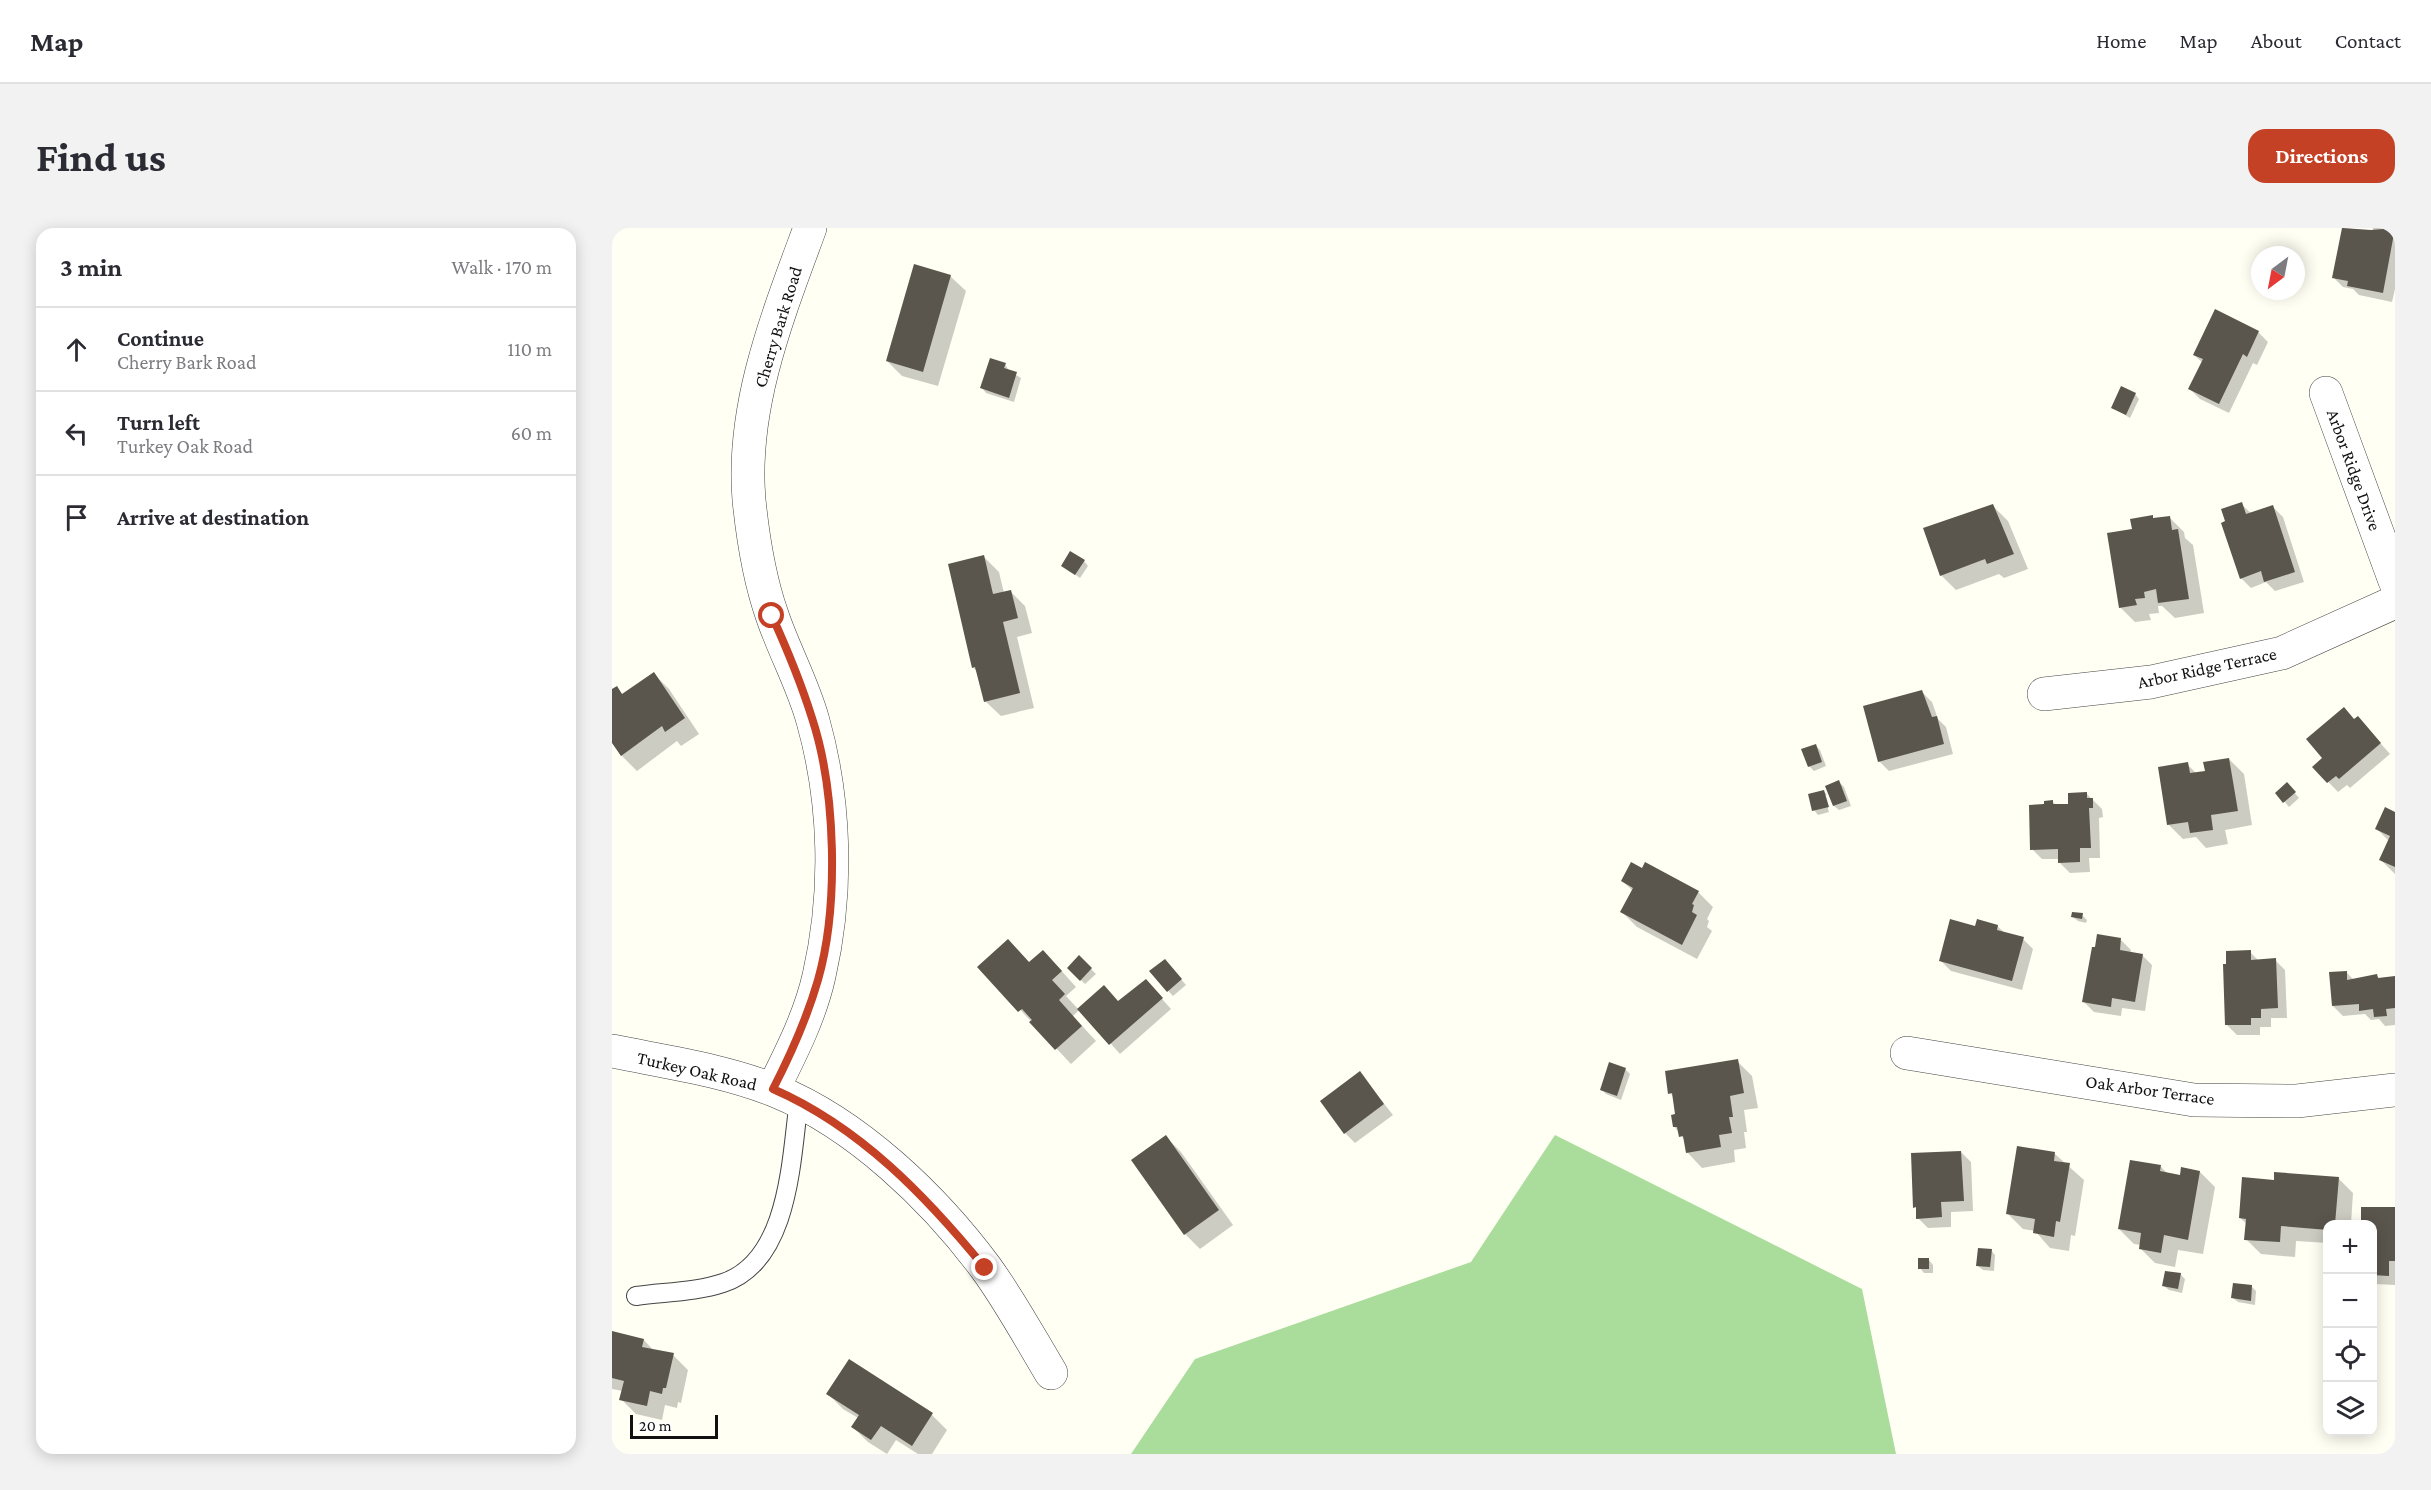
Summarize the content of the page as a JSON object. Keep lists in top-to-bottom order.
{
  "streets": {
    "street": [
      "Cherry Bark Road",
      "Arbor Ridge Drive",
      "Arbor Ridge Terrace",
      "Turkey Oak Road",
      "Oak Arbor Terrace"
    ]
  },
  "crossings": [
    ["Cherry Bark Road", "Turkey Oak Road"]
  ],
  "scale_bar": "20 m",
  "north": "bottom left",
  "page": {
    "header": "Map",
    "nav": [
      "Home",
      "Map",
      "About",
      "Contact"
    ],
    "buttons": "Directions",
    "title": "Find us",
    "heading": ["3 min", "Walk · 170 m"],
    "list": [
      ["Continue", "Cherry Bark Road", "110 m"],
      ["Turn left", "Turkey Oak Road", "60 m"],
      "Arrive at destination"
    ],
    "map_buttons": ["+", "−"],
    "scale": "20 m"
  }
}
